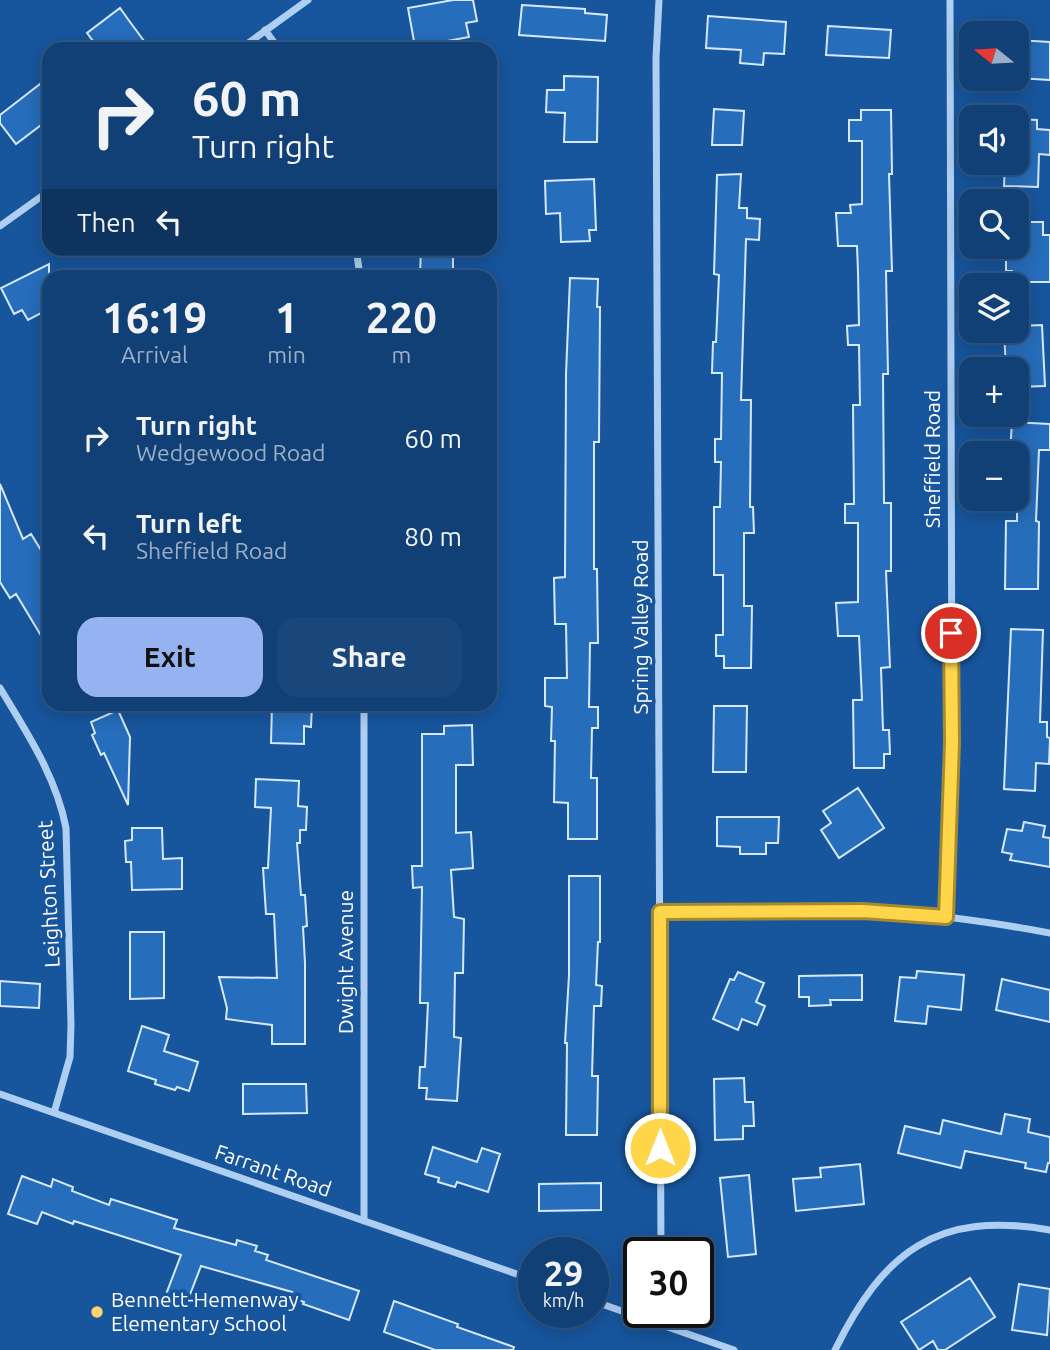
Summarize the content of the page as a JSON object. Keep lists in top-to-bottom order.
{
  "streets": {
    "street": [
      "Sheffield Road",
      "Spring Valley Road",
      "Leighton Street",
      "Dwight Avenue",
      "Farrant Road"
    ]
  },
  "crossings": [
    ["Leighton Street", "Farrant Road"],
    ["Dwight Avenue", "Farrant Road"]
  ],
  "places": ["Bennett-Hemenway Elementary School"],
  "north": "left",
  "page": {
    "map_buttons": ["+", "−"],
    "turn": ["60 m", "Turn right"],
    "then": "Then",
    "eta": [
      "16:19",
      "Arrival",
      "1",
      "min",
      "220",
      "m"
    ],
    "list": [
      {
        "name": "Turn right",
        "note": "Wedgewood Road",
        "value": "60 m"
      },
      {
        "name": "Turn left",
        "note": "Sheffield Road",
        "value": "80 m"
      }
    ],
    "buttons": ["Exit", "Share"],
    "speed": "29 km/h",
    "limit": "30"
  }
}
